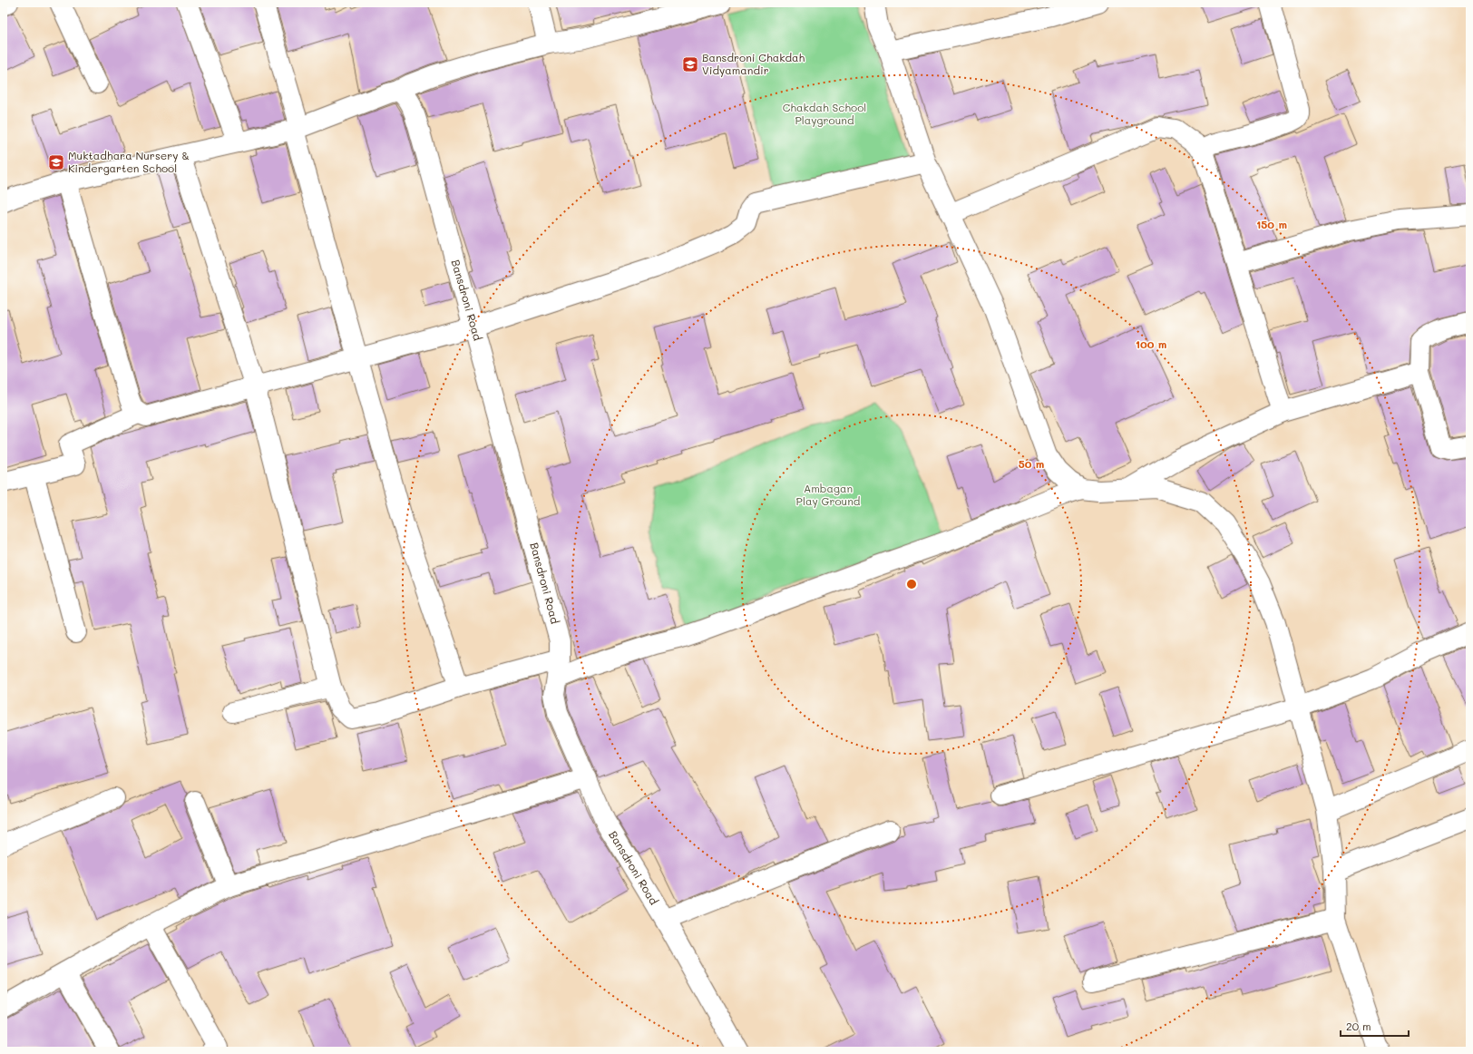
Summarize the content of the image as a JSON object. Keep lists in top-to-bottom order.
{
  "streets": {
    "street": ["Bansdroni Road"]
  },
  "parks": ["Chakdah School Playground", "Ambagan Play Ground"],
  "places": {
    "school or university": ["Bansdroni Chakdah Vidyamandir", "Muktadhara Nursery & Kindergarten School"]
  },
  "scale_bar": "20 m",
  "rings": ["150 m", "100 m", "50 m"]
}
